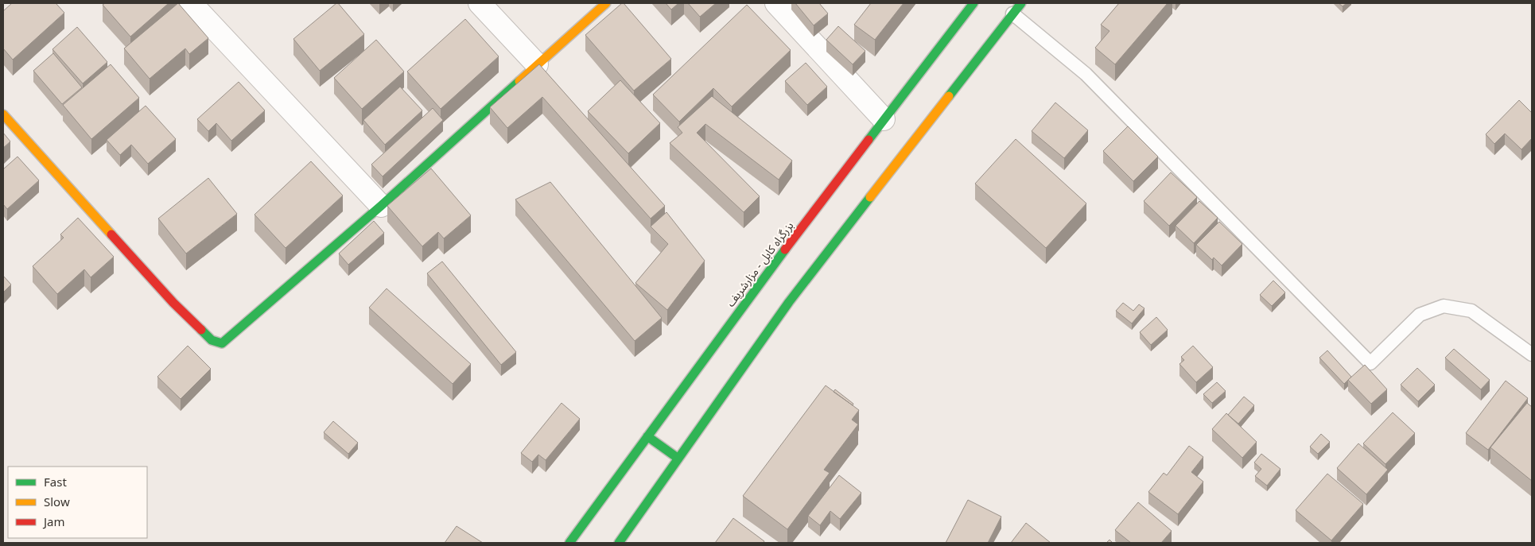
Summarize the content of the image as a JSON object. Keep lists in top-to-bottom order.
{
  "streets": {
    "main road": ["بزرگراه کابل - مزارشریف"]
  },
  "legend": ["Fast", "Slow", "Jam"]
}
